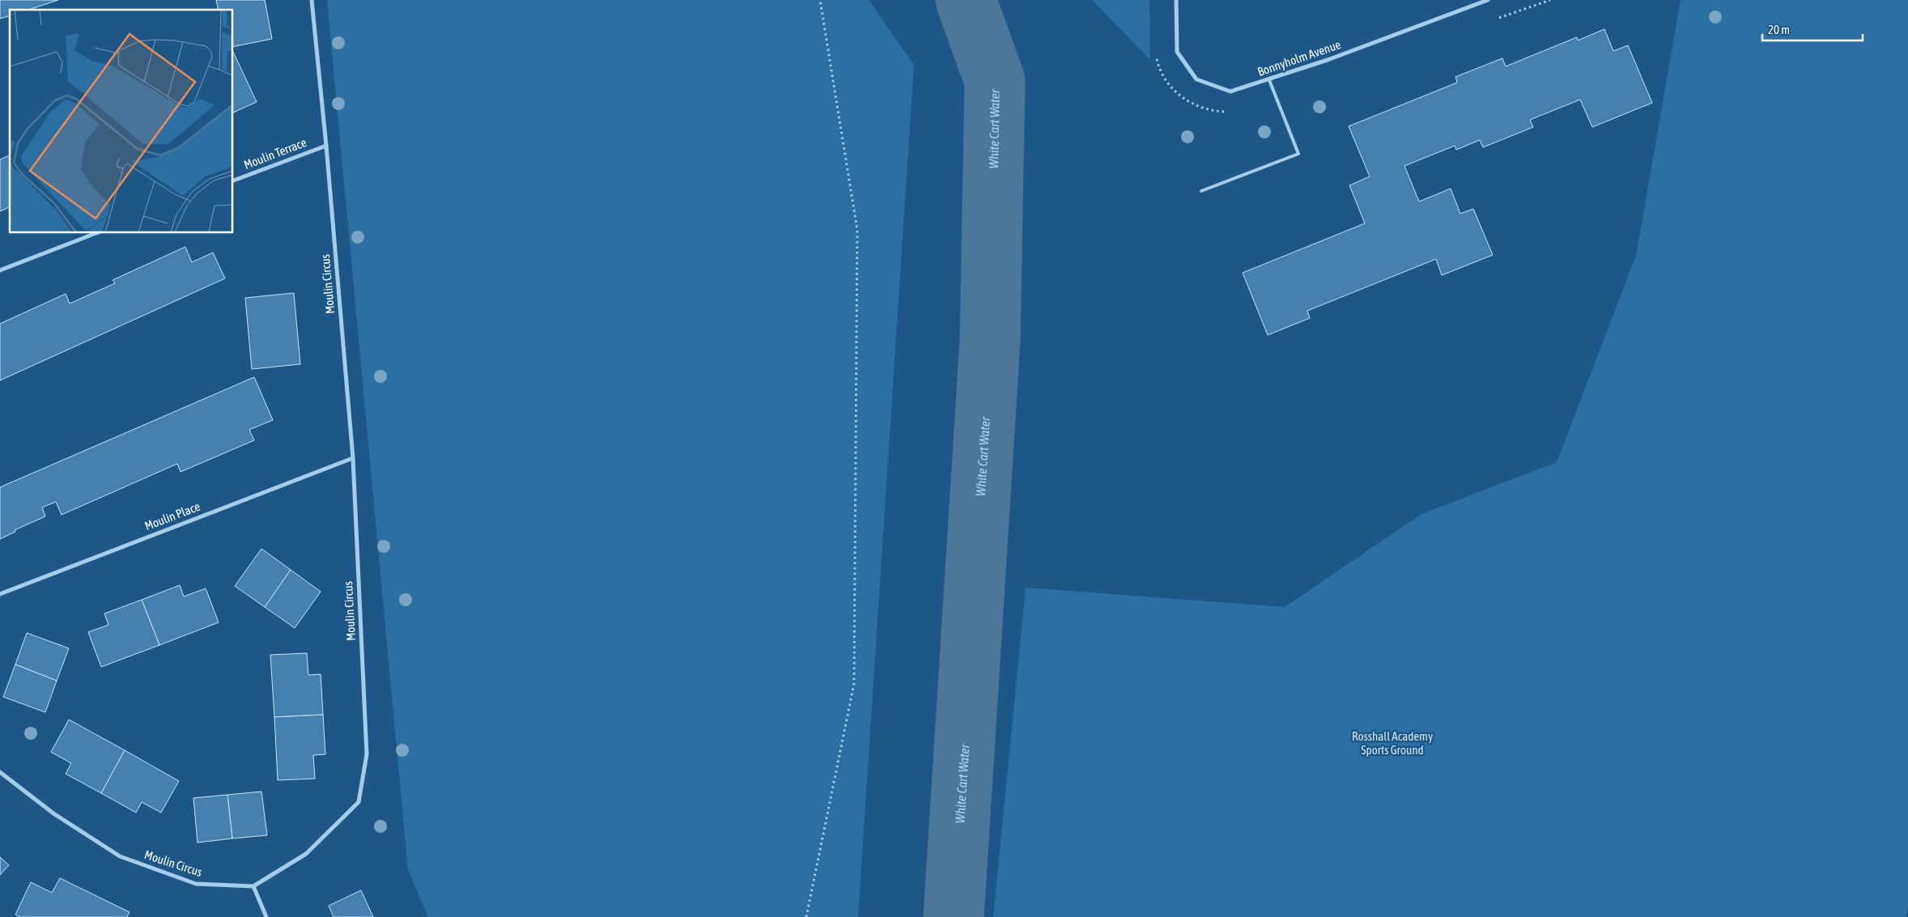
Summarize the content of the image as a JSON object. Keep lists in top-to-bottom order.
{
  "streets": {
    "street": [
      "Bonnyholm Avenue",
      "Moulin Terrace",
      "Moulin Circus",
      "Moulin Place"
    ]
  },
  "crossings": [
    ["Moulin Terrace", "Moulin Circus"],
    ["Moulin Circus", "Moulin Place"]
  ],
  "water": ["White Cart Water"],
  "parks": ["Rosshall Academy Sports Ground"],
  "scale_bar": "20 m"
}
